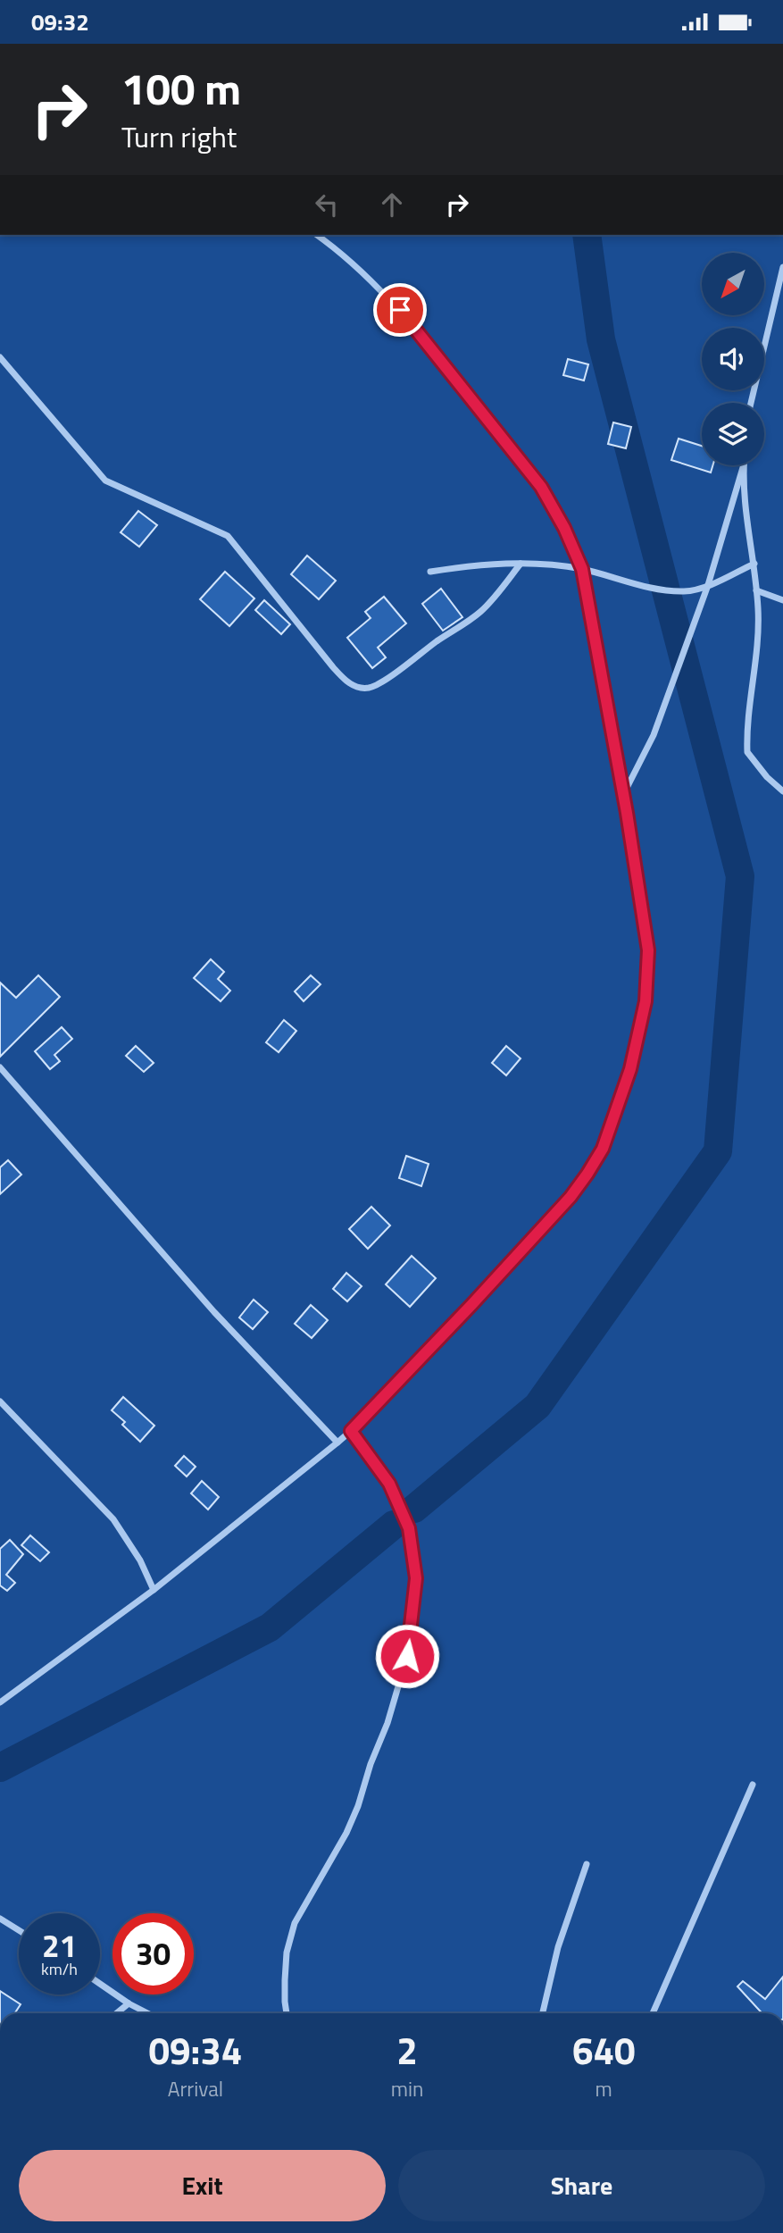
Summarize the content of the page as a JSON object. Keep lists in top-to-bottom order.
{
  "north": "bottom left",
  "page": {
    "status": "09:32",
    "turn": ["100 m", "Turn right"],
    "speed": "21 km/h",
    "limit": "30",
    "eta": [
      "09:34",
      "Arrival",
      "2",
      "min",
      "640",
      "m"
    ],
    "buttons": ["Exit", "Share"]
  }
}
